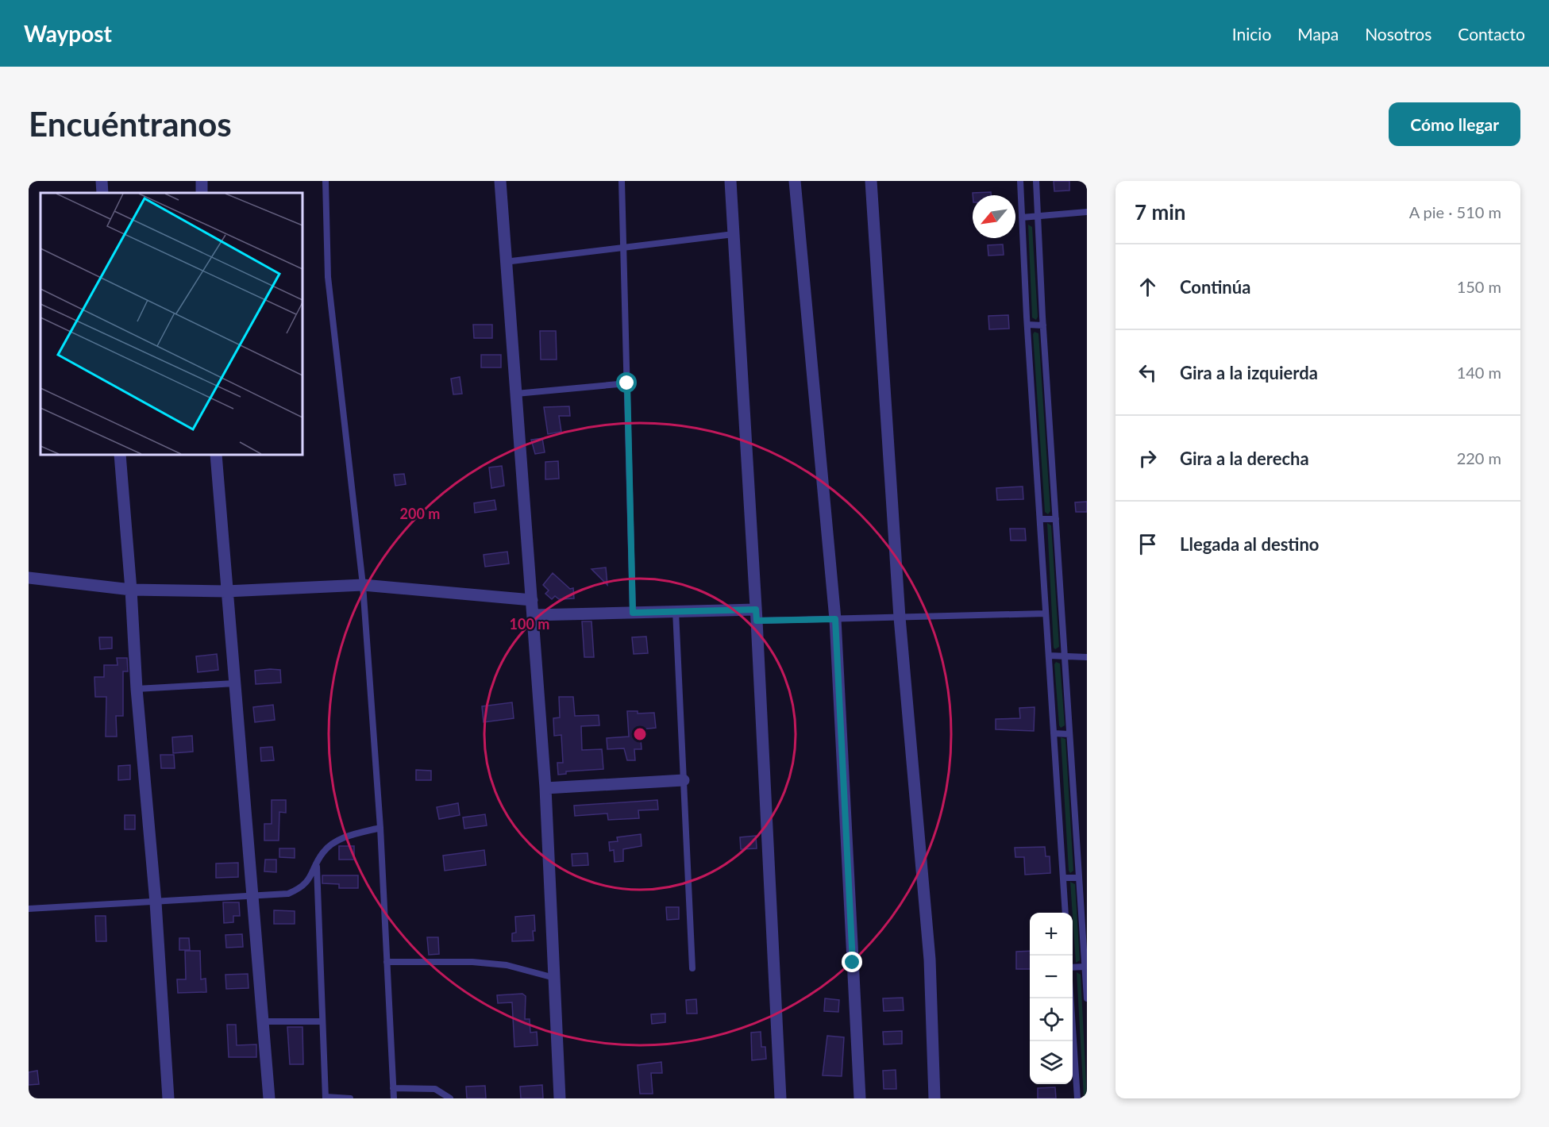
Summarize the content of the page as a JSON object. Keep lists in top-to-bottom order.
{
  "north": "bottom left",
  "page": {
    "header": "Waypost",
    "nav": [
      "Inicio",
      "Mapa",
      "Nosotros",
      "Contacto"
    ],
    "buttons": "Cómo llegar",
    "title": "Encuéntranos",
    "heading": ["7 min", "A pie · 510 m"],
    "list": [
      ["Continúa", "150 m"],
      ["Gira a la izquierda", "140 m"],
      ["Gira a la derecha", "220 m"],
      "Llegada al destino"
    ],
    "map_buttons": ["+", "−"]
  },
  "rings": ["200 m", "100 m"]
}
